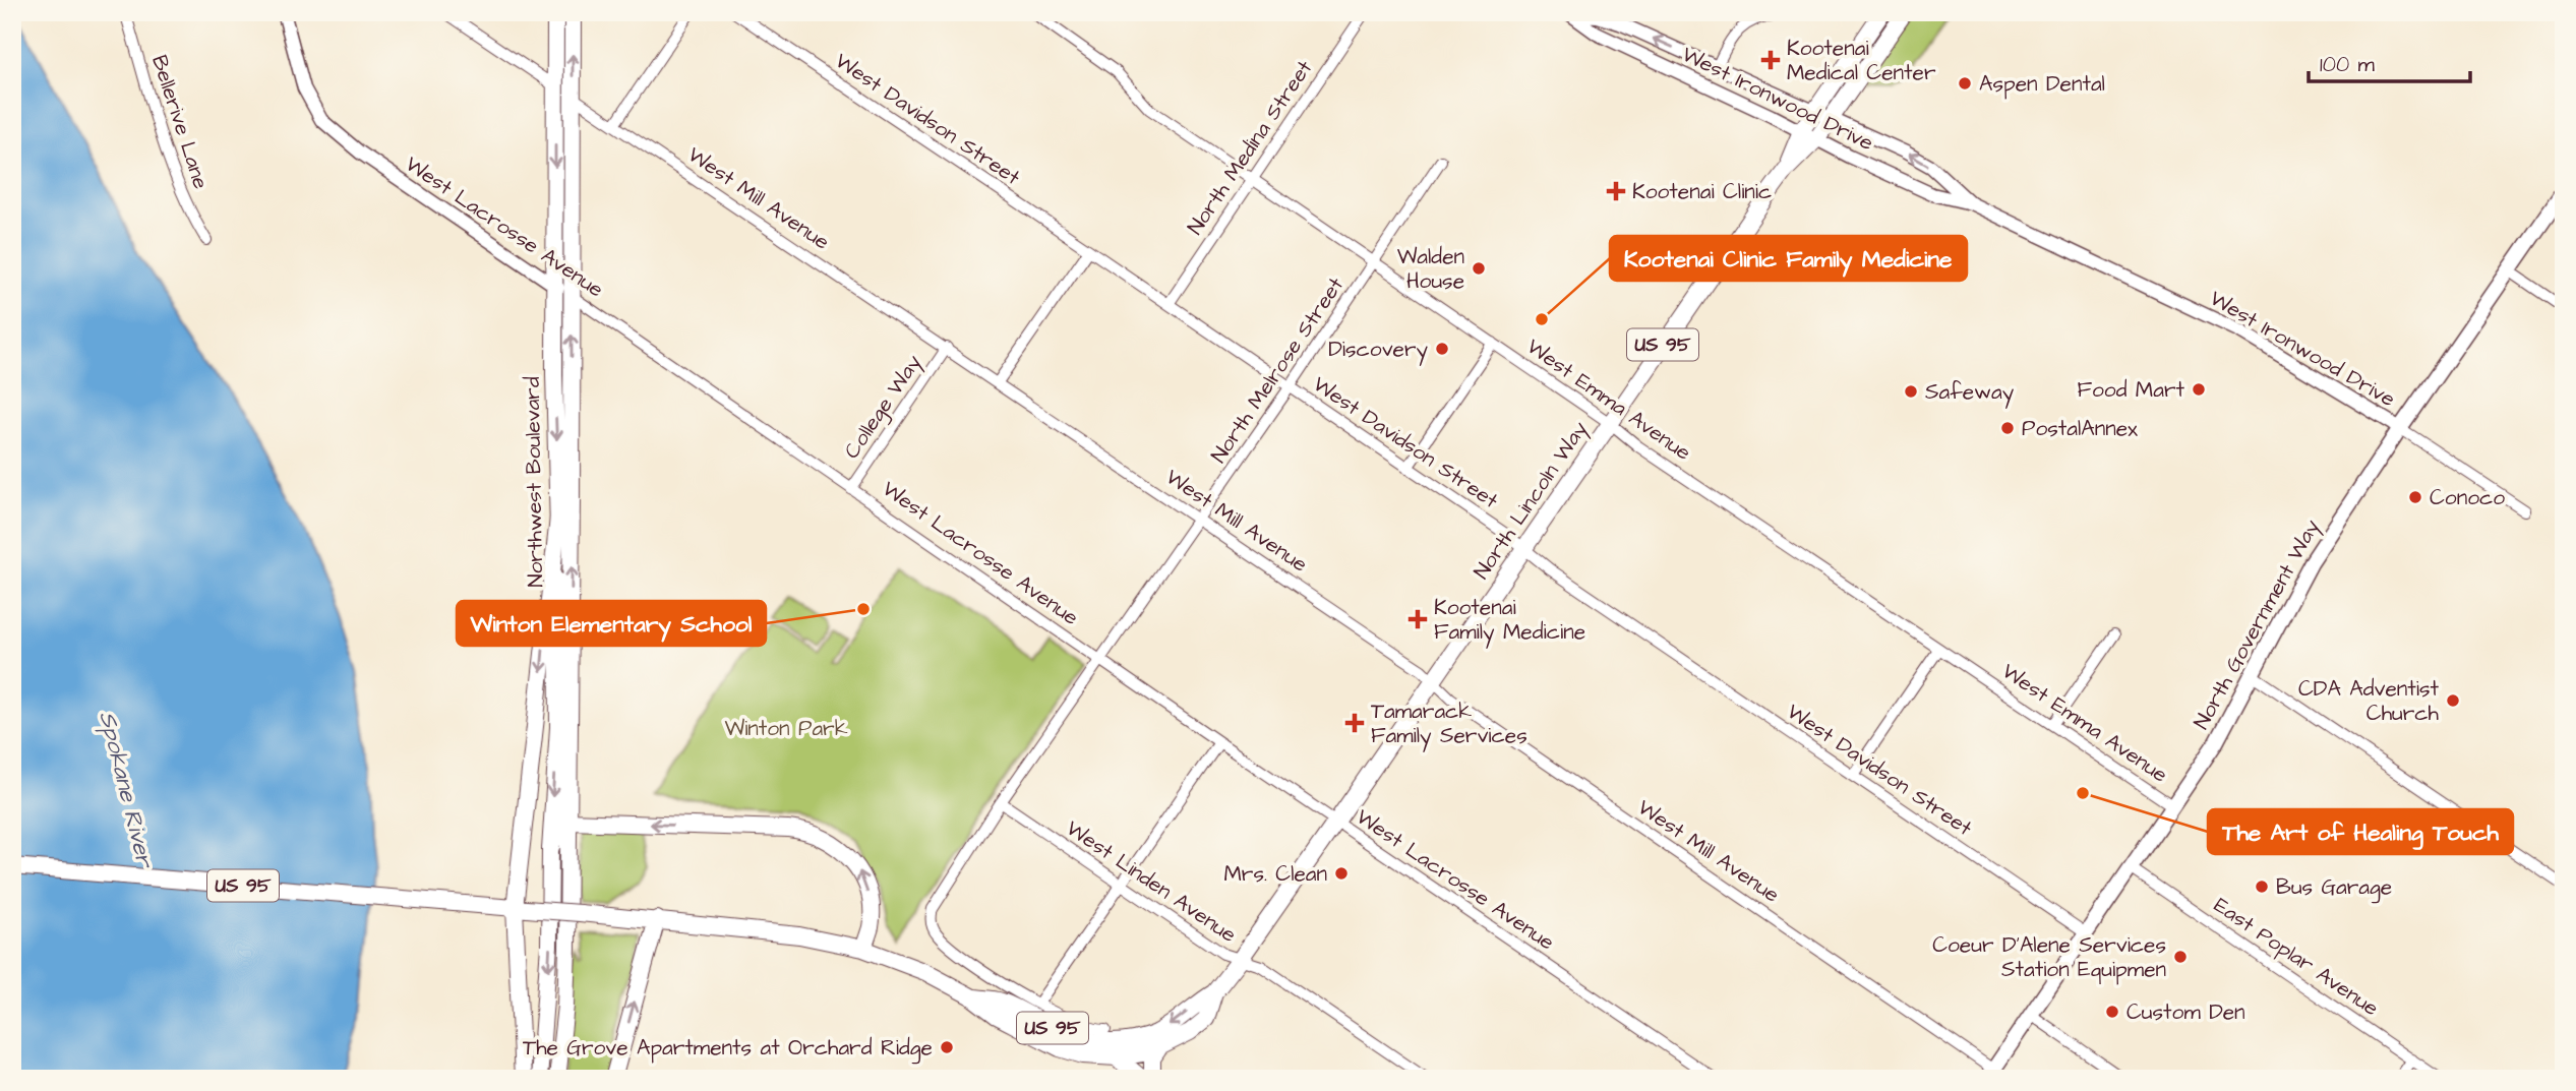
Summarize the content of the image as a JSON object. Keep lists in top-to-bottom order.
{
  "streets": {
    "main road": [
      "US 95",
      "Northwest Boulevard",
      "North Lincoln Way",
      "North Government Way"
    ],
    "street": [
      "West Ironwood Drive",
      "West Davidson Street",
      "Bellerive Lane",
      "North Medina Street",
      "West Mill Avenue",
      "West Lacrosse Avenue",
      "North Melrose Street",
      "West Emma Avenue",
      "College Way",
      "West Linden Avenue",
      "East Poplar Avenue"
    ]
  },
  "crossings": [
    ["West Ironwood Drive", "US 95"],
    ["West Ironwood Drive", "North Lincoln Way"],
    ["West Ironwood Drive", "North Government Way"],
    ["West Davidson Street", "North Medina Street"],
    ["West Davidson Street", "North Melrose Street"],
    ["West Davidson Street", "North Lincoln Way"],
    ["West Davidson Street", "North Government Way"],
    ["North Medina Street", "West Emma Avenue"],
    ["West Mill Avenue", "North Melrose Street"],
    ["West Mill Avenue", "College Way"],
    ["West Mill Avenue", "Northwest Boulevard"],
    ["West Mill Avenue", "North Lincoln Way"],
    ["West Mill Avenue", "North Government Way"],
    ["West Lacrosse Avenue", "North Melrose Street"],
    ["West Lacrosse Avenue", "College Way"],
    ["West Lacrosse Avenue", "Northwest Boulevard"],
    ["West Lacrosse Avenue", "North Lincoln Way"],
    ["US 95", "North Lincoln Way"],
    ["US 95", "West Linden Avenue"],
    ["North Melrose Street", "West Emma Avenue"],
    ["North Melrose Street", "West Linden Avenue"],
    ["West Emma Avenue", "North Lincoln Way"],
    ["West Emma Avenue", "North Government Way"],
    ["North Lincoln Way", "West Linden Avenue"],
    ["North Government Way", "East Poplar Avenue"]
  ],
  "water": ["Spokane River"],
  "parks": ["Winton Park"],
  "places": {
    "health": [
      "Kootenai Medical Center",
      "Kootenai Clinic",
      "Kootenai Family Medicine",
      "Tamarack Family Services"
    ],
    "other": [
      "Aspen Dental",
      "Walden House",
      "Kootenai Clinic Family Medicine",
      "Discovery",
      "Food Mart",
      "Safeway",
      "PostalAnnex",
      "Conoco",
      "Winton Elementary School",
      "CDA Adventist Church",
      "The Art of Healing Touch",
      "Mrs. Clean",
      "Bus Garage",
      "Coeur D'Alene Services Station Equipmen",
      "Custom Den",
      "The Grove Apartments at Orchard Ridge"
    ]
  },
  "scale_bar": "100 m"
}
